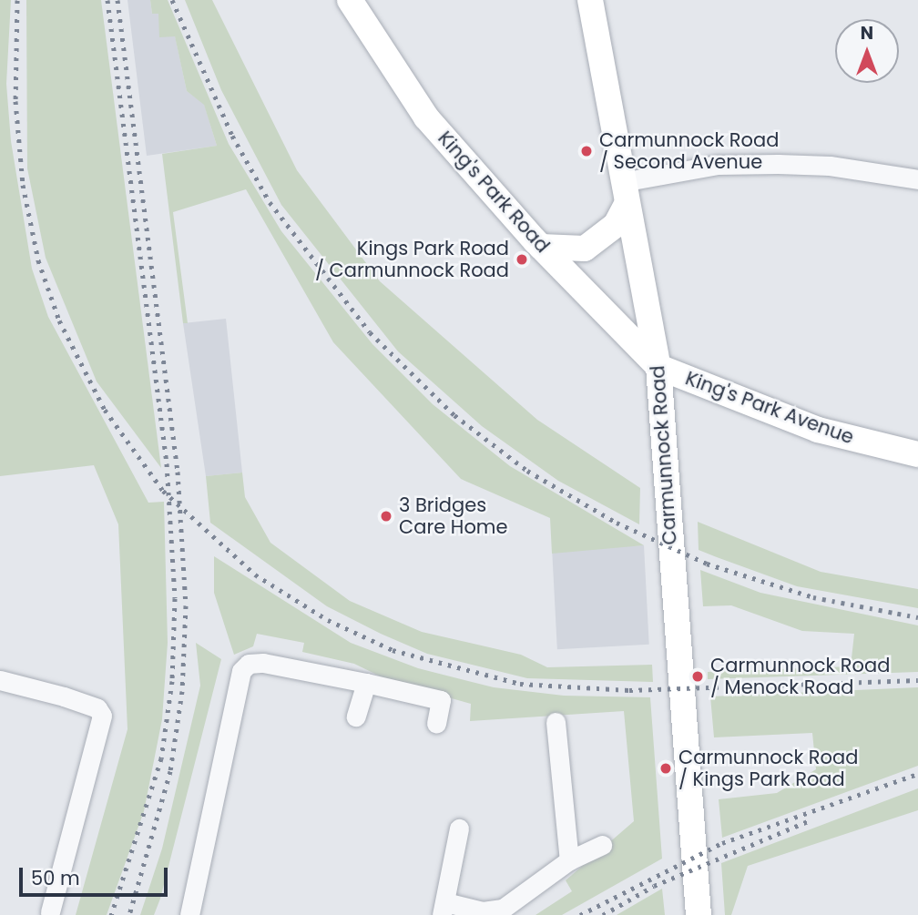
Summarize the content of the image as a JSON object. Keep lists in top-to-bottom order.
{
  "streets": {
    "street": ["King's Park Road", "King's Park Avenue", "Carmunnock Road"]
  },
  "crossings": [
    ["King's Park Road", "King's Park Avenue"],
    ["King's Park Road", "Carmunnock Road"],
    ["King's Park Avenue", "Carmunnock Road"]
  ],
  "places": [
    "Carmunnock Road / Second Avenue",
    "Kings Park Road / Carmunnock Road",
    "3 Bridges Care Home",
    "Carmunnock Road / Menock Road",
    "Carmunnock Road / Kings Park Road"
  ],
  "scale_bar": "50 m",
  "north": "top"
}
